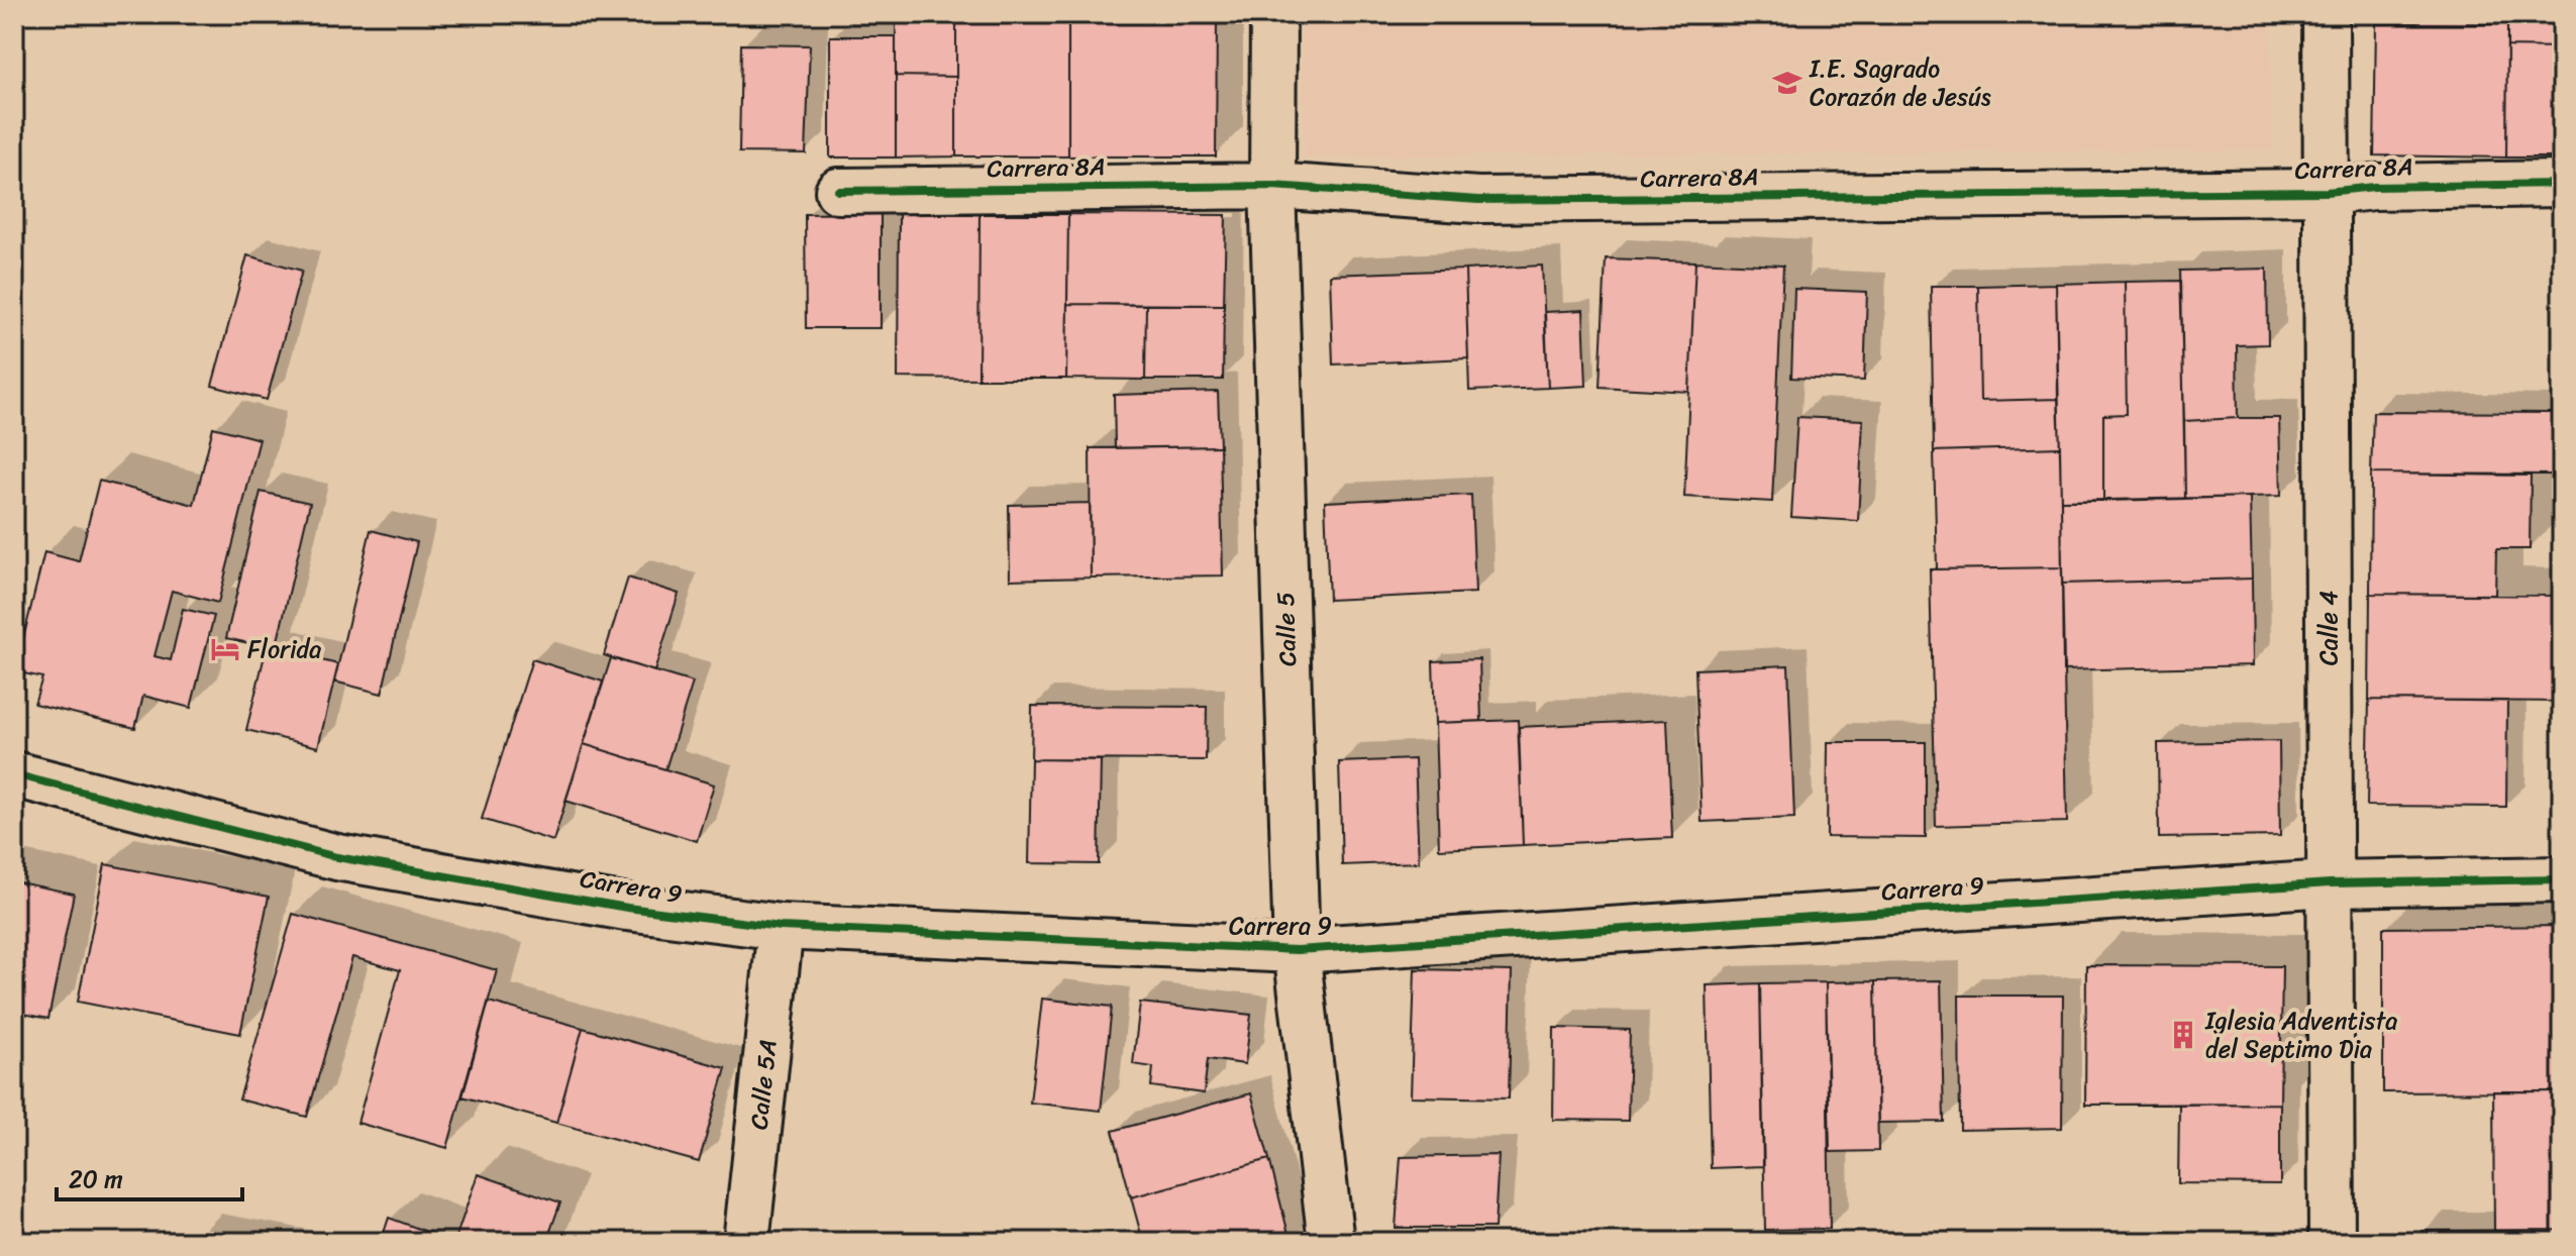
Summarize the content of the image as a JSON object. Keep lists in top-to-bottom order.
{
  "streets": {
    "street": [
      "Carrera 8A",
      "Calle 4",
      "Calle 5",
      "Carrera 9",
      "Calle 5A"
    ]
  },
  "crossings": [
    ["Carrera 8A", "Calle 4"],
    ["Carrera 8A", "Calle 5"],
    ["Calle 4", "Carrera 9"],
    ["Calle 5", "Carrera 9"],
    ["Carrera 9", "Calle 5A"]
  ],
  "places": {
    "school or university": ["I.E. Sagrado Corazón de Jesús"],
    "hotel": ["Florida"],
    "building": ["Iglesia Adventista del Septimo Dia"]
  },
  "scale_bar": "20 m"
}
